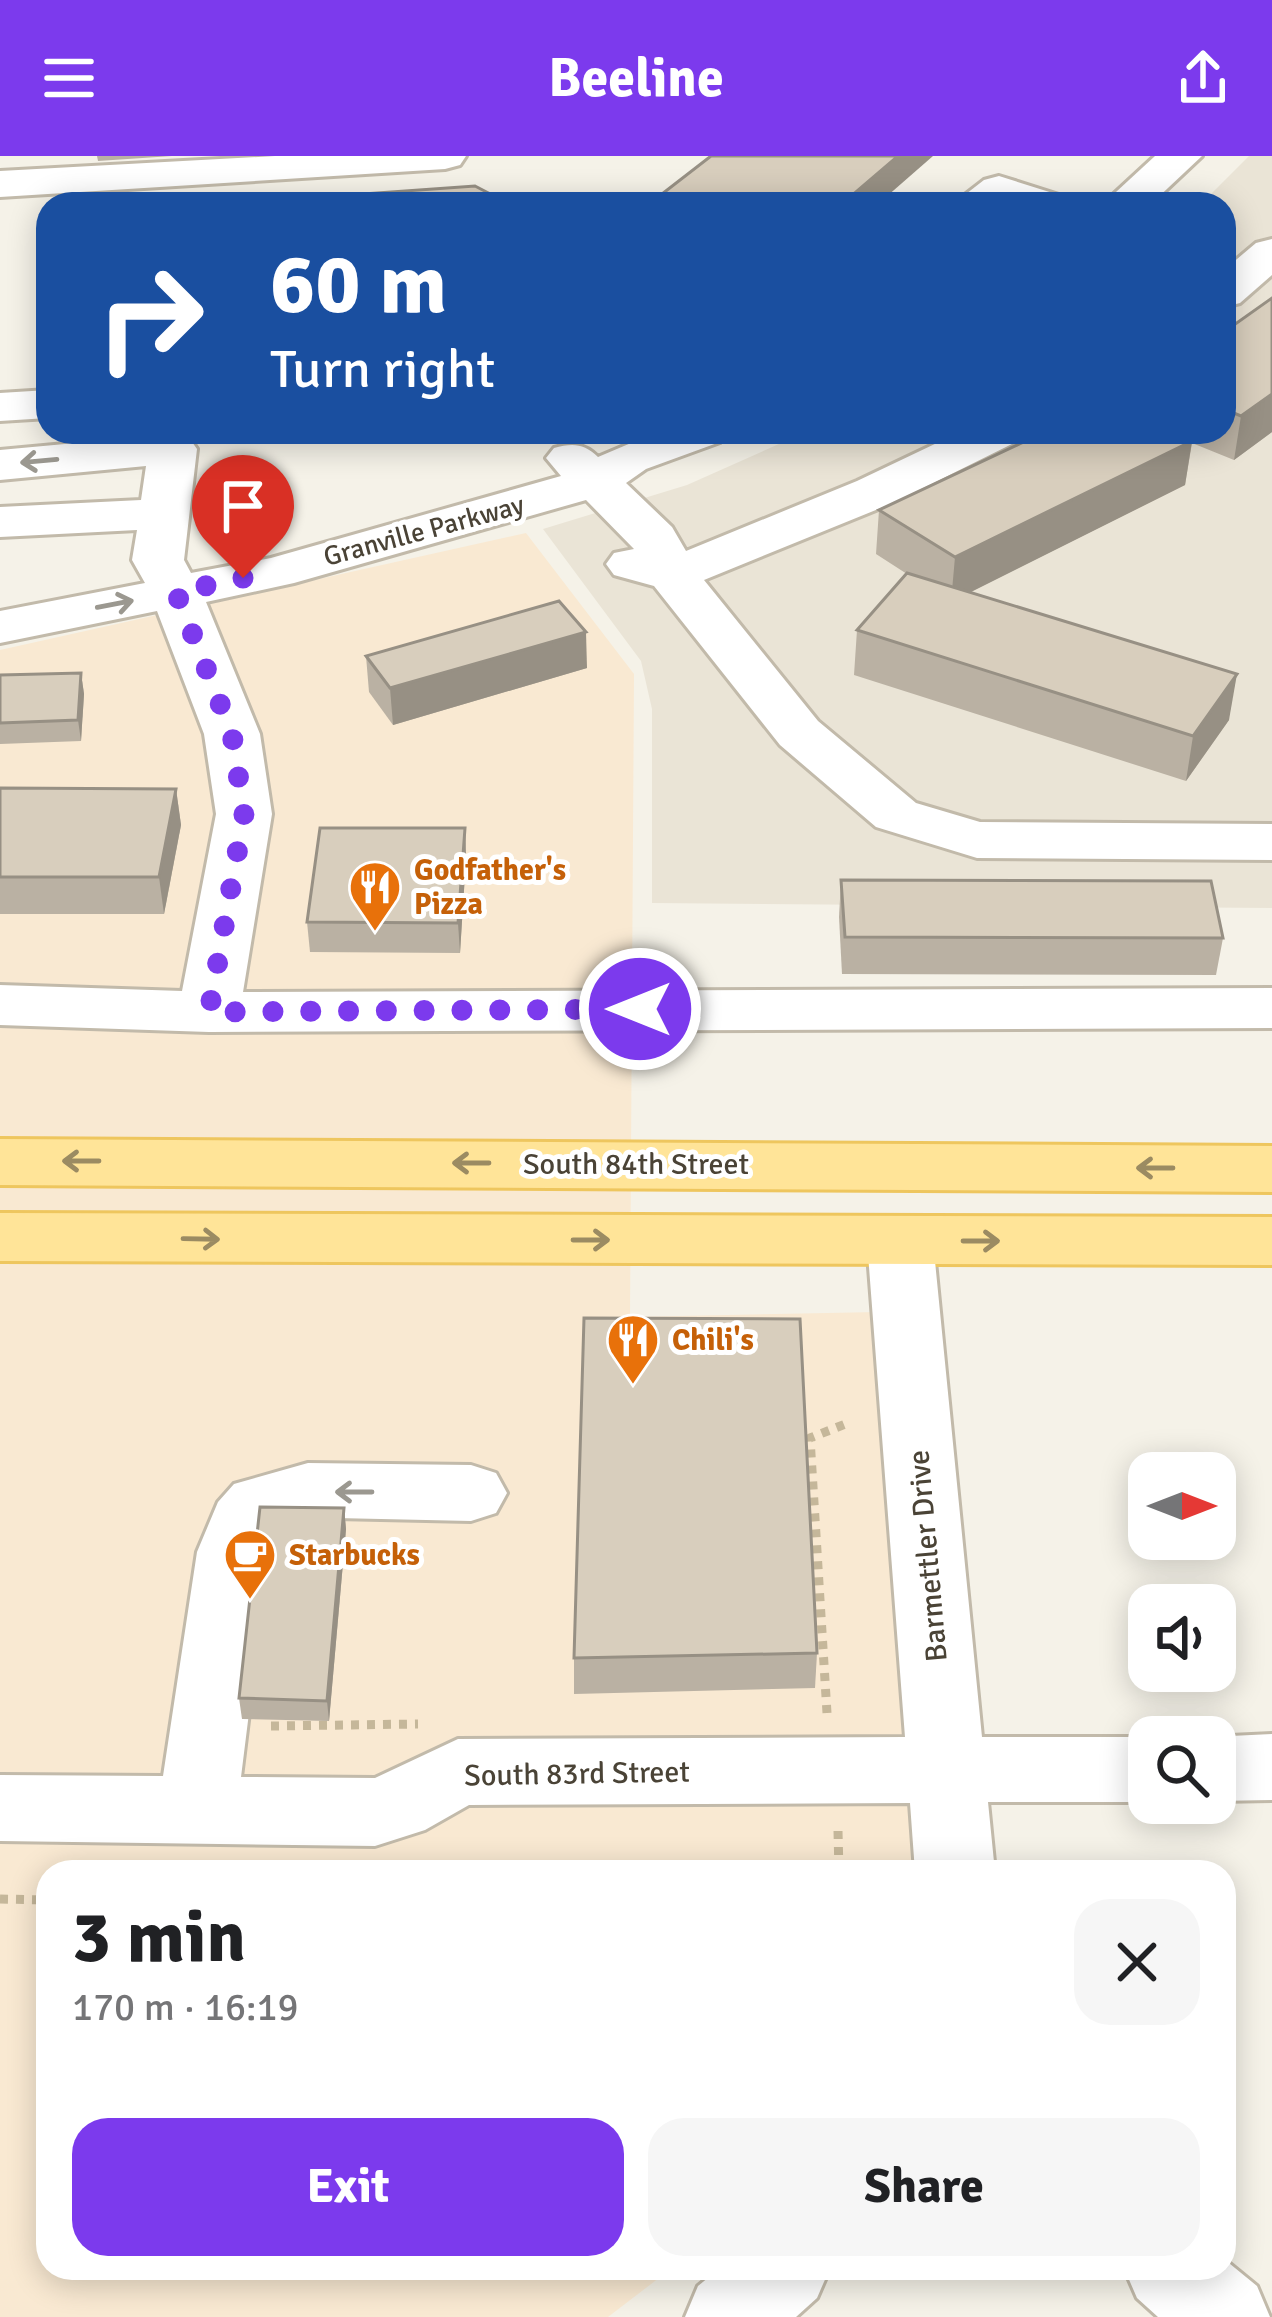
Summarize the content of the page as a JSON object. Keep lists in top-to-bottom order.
{
  "streets": {
    "main road": ["South 84th Street"],
    "street": ["Granville Parkway", "Barmettler Drive", "South 83rd Street"]
  },
  "crossings": [
    ["Barmettler Drive", "South 83rd Street"]
  ],
  "places": {
    "restaurant": ["Godfather's Pizza", "Chili's"],
    "cafe": ["Starbucks"]
  },
  "north": "right",
  "page": {
    "header": "Beeline",
    "turn": ["60 m", "Turn right"],
    "heading": ["3 min", "170 m · 16:19"],
    "buttons": ["Exit", "Share"]
  }
}
